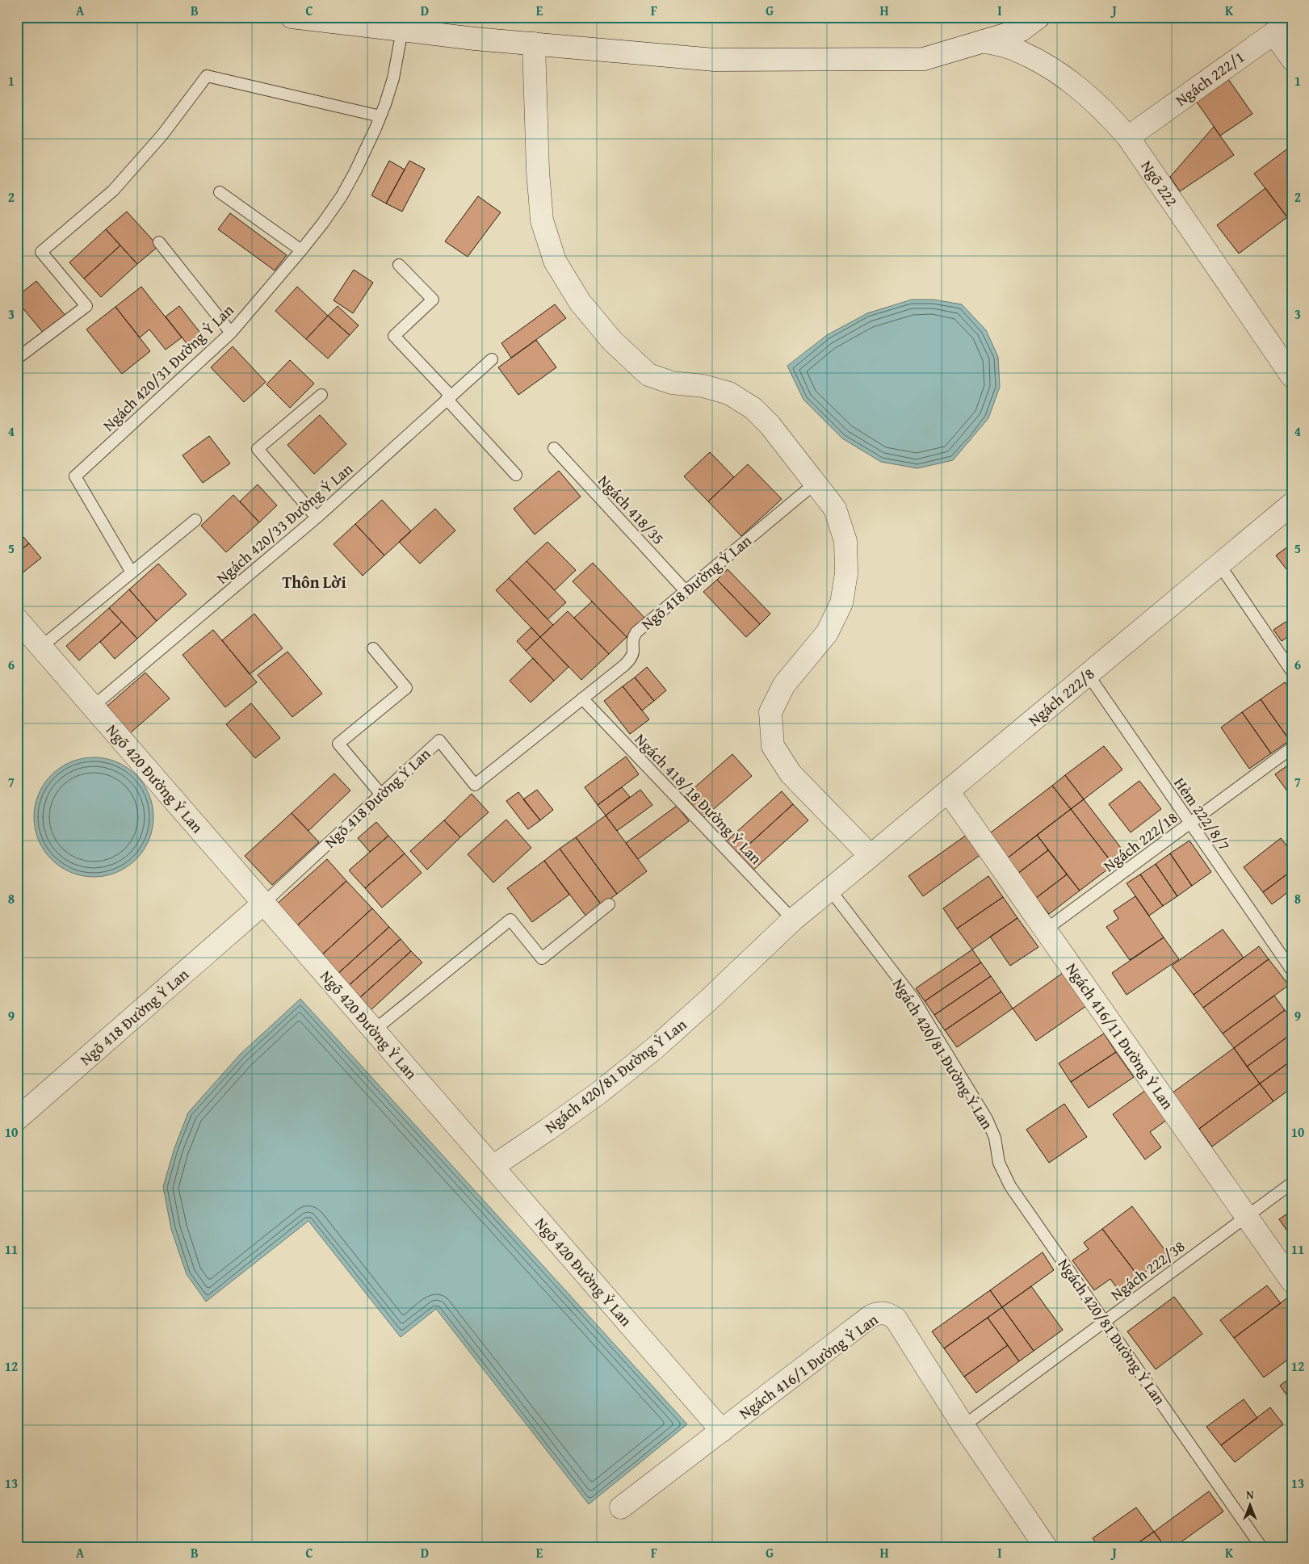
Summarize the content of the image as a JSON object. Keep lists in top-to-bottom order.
{
  "streets": {
    "street": [
      "Ngách 222/1",
      "Ngõ 222",
      "Ngõ 418 Đường Ỷ Lan",
      "Ngách 222/8",
      "Ngõ 420 Đường Ỷ Lan",
      "Ngách 416/11 Đường Ỷ Lan",
      "Ngách 420/81 Đường Ỷ Lan",
      "Ngách 416/1 Đường Ỷ Lan"
    ],
    "lane": [
      "Ngách 420/31 Đường Ỷ Lan",
      "Ngách 418/35",
      "Ngách 420/33 Đường Ỷ Lan",
      "Ngách 418/18 Đường Ỷ Lan",
      "Hẻm 222/8/7",
      "Ngách 222/18",
      "Ngách 222/38"
    ]
  },
  "crossings": [
    ["Ngách 222/1", "Ngõ 222"],
    ["Ngách 418/35", "Ngõ 418 Đường Ỷ Lan"],
    ["Ngách 420/33 Đường Ỷ Lan", "Ngõ 420 Đường Ỷ Lan"],
    ["Ngõ 418 Đường Ỷ Lan", "Ngõ 420 Đường Ỷ Lan"],
    ["Ngõ 418 Đường Ỷ Lan", "Ngách 418/18 Đường Ỷ Lan"],
    ["Ngách 222/8", "Hẻm 222/8/7"],
    ["Ngách 222/8", "Ngách 416/11 Đường Ỷ Lan"],
    ["Ngách 222/8", "Ngách 420/81 Đường Ỷ Lan"],
    ["Ngõ 420 Đường Ỷ Lan", "Ngách 420/81 Đường Ỷ Lan"],
    ["Ngõ 420 Đường Ỷ Lan", "Ngách 416/1 Đường Ỷ Lan"],
    ["Ngách 418/18 Đường Ỷ Lan", "Ngách 420/81 Đường Ỷ Lan"],
    ["Hẻm 222/8/7", "Ngách 222/18"],
    ["Ngách 222/18", "Ngách 416/11 Đường Ỷ Lan"],
    ["Ngách 416/11 Đường Ỷ Lan", "Ngách 222/38"],
    ["Ngách 420/81 Đường Ỷ Lan", "Ngách 222/38"],
    ["Ngách 222/38", "Ngách 416/1 Đường Ỷ Lan"]
  ],
  "districts": ["Thôn Lời"],
  "north": "top",
  "grid": {
    "columns": [
      "A",
      "B",
      "C",
      "D",
      "E",
      "F",
      "G",
      "H",
      "I",
      "J",
      "K"
    ],
    "rows": [
      "1",
      "2",
      "3",
      "4",
      "5",
      "6",
      "7",
      "8",
      "9",
      "10",
      "11",
      "12",
      "13"
    ]
  }
}
